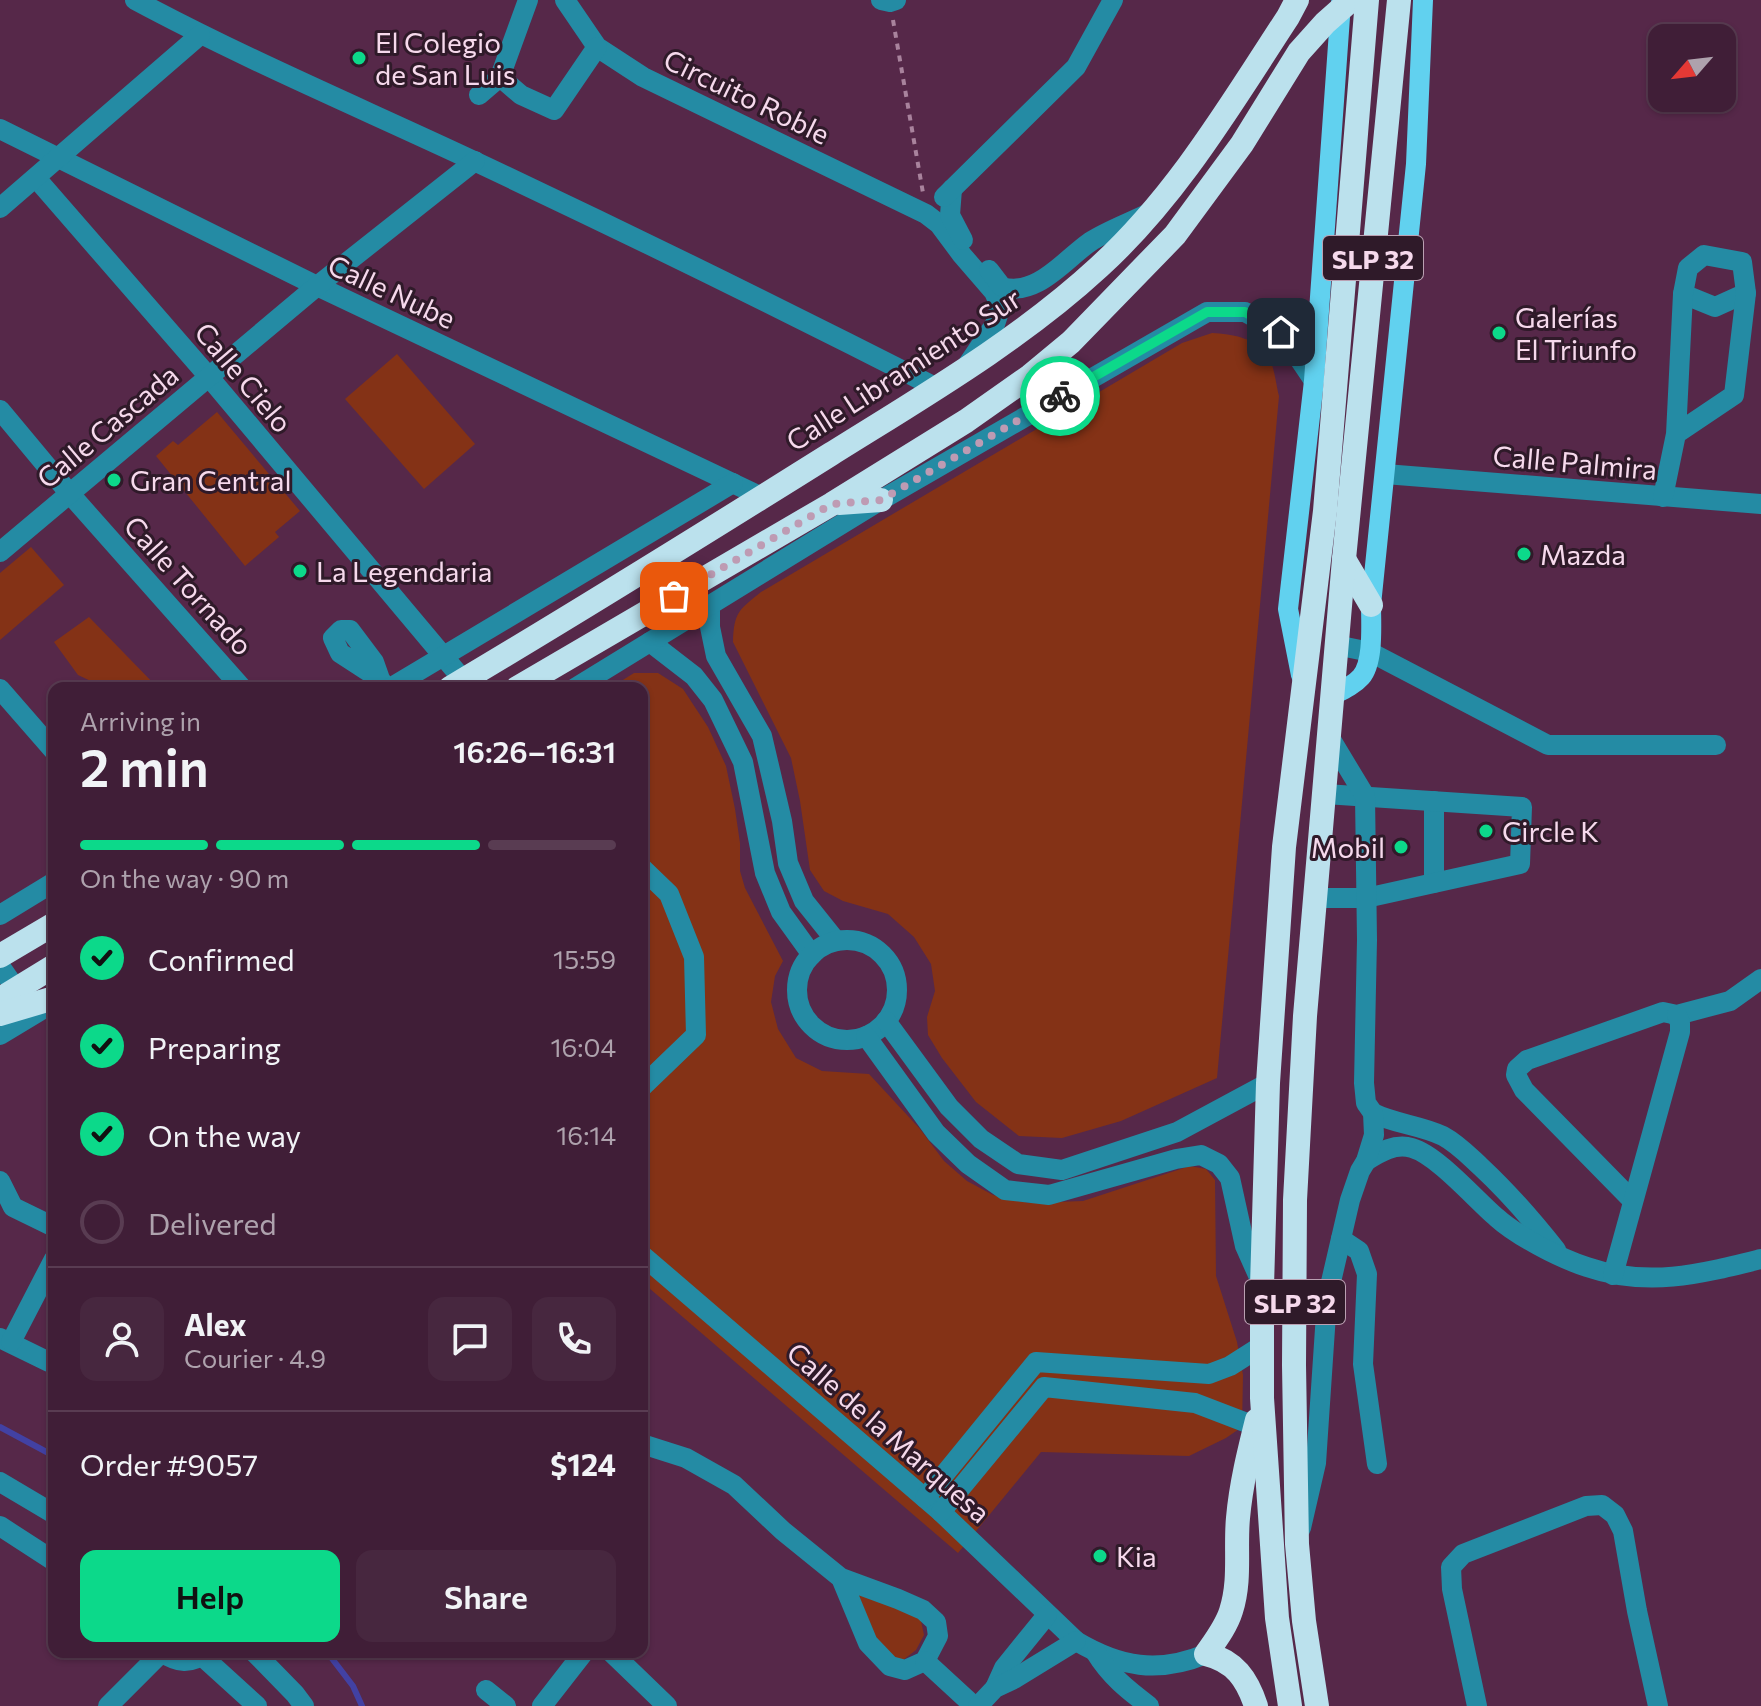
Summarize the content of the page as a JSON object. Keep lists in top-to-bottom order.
{
  "streets": {
    "highway": ["SLP 32", "Calle Libramiento Sur"],
    "street": [
      "Circuito Roble",
      "Calle Nube",
      "Calle Cielo",
      "Calle Cascada",
      "Calle Palmira",
      "Calle Tornado",
      "Calle de la Marquesa"
    ]
  },
  "crossings": [
    ["Calle Nube", "Calle Libramiento Sur"],
    ["Calle Nube", "Calle Cascada"],
    ["Calle Cielo", "Calle Cascada"],
    ["Calle Cascada", "Calle Tornado"]
  ],
  "places": [
    "El Colegio de San Luis",
    "Galerías El Triunfo",
    "Gran Central",
    "Mazda",
    "La Legendaria",
    "Circle K",
    "Mobil",
    "Kia"
  ],
  "north": "bottom left",
  "page": {
    "heading": ["2 min", "Arriving in", "16:26–16:31"],
    "panel": [
      "Alex",
      "Courier · 4.9",
      "Order #9057",
      "$124"
    ],
    "bar": "On the way · 90 m",
    "list": [
      ["Confirmed", "15:59"],
      ["Preparing", "16:04"],
      ["On the way", "16:14"],
      "Delivered"
    ],
    "buttons": ["Help", "Share"]
  }
}
